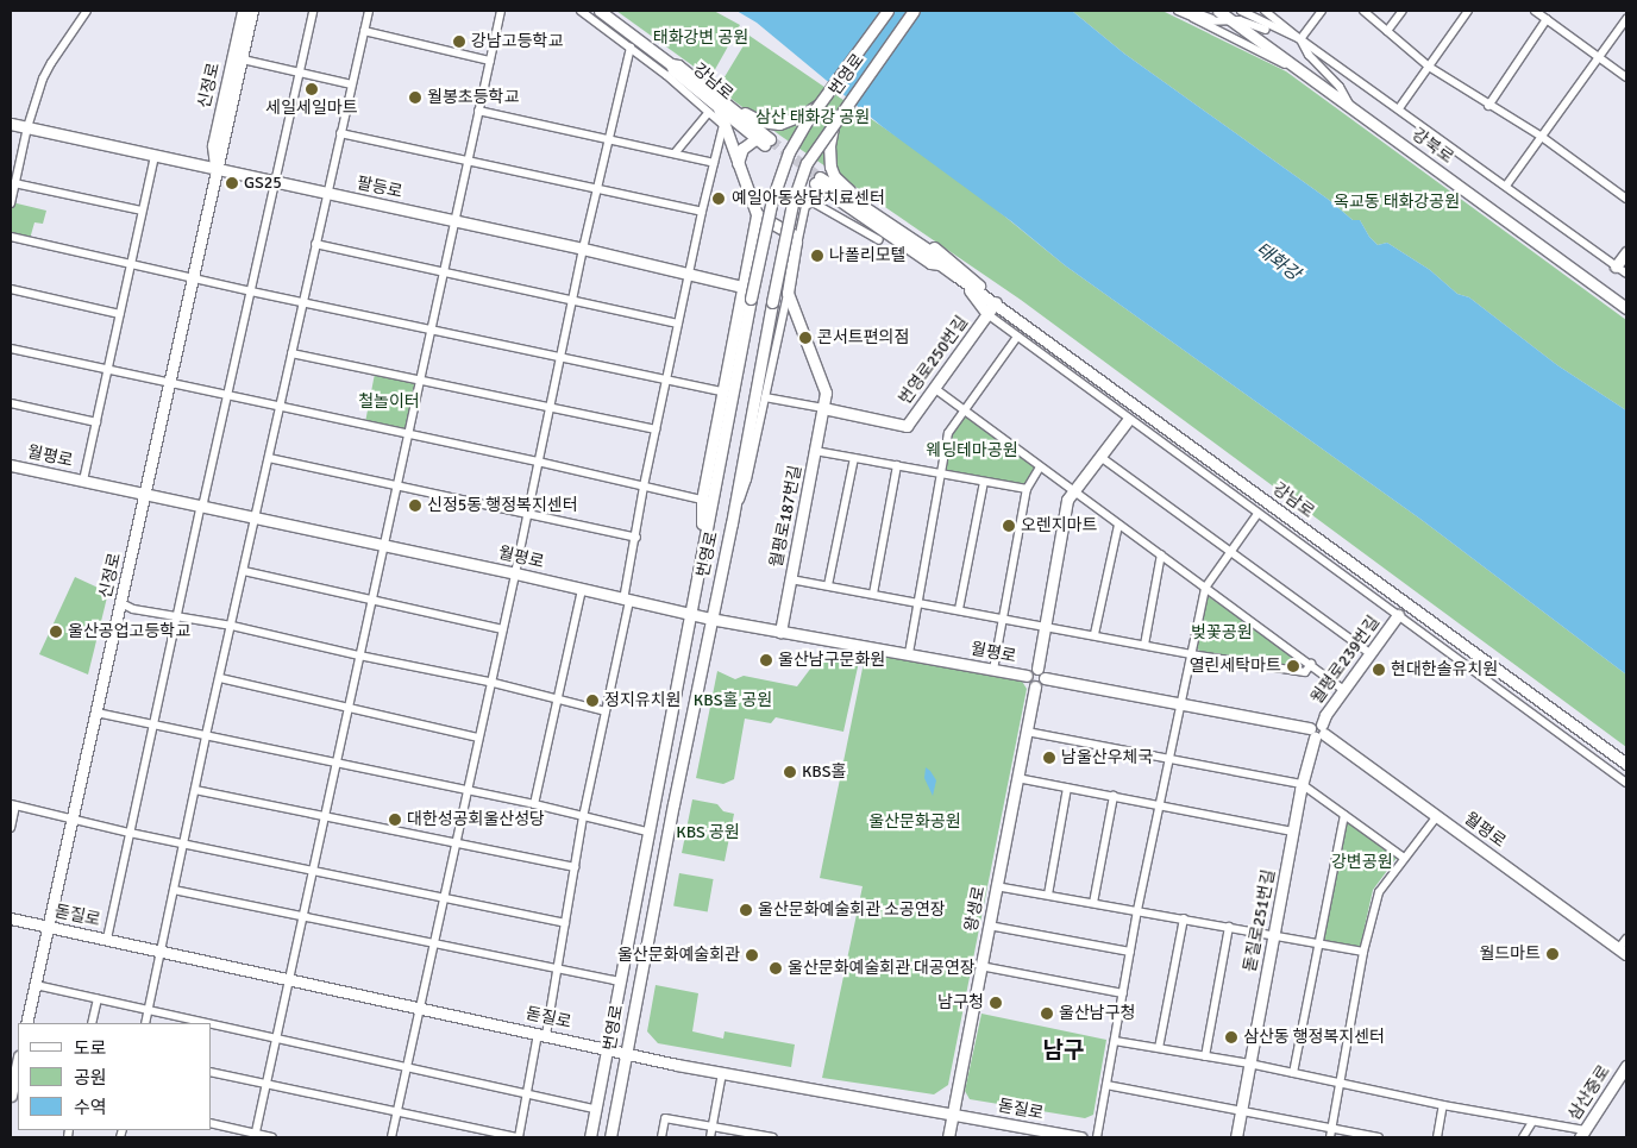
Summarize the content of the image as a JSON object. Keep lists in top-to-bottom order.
{
  "streets": {
    "main road": [
      "번영로",
      "강남로",
      "신정로",
      "강북로",
      "팔등로",
      "번영로250번길",
      "월평로",
      "월평로187번길",
      "월평로239번길",
      "왕생로",
      "돋질로",
      "돋질로251번길",
      "삼산중로"
    ]
  },
  "crossings": [
    ["번영로", "월평로"],
    ["번영로", "돋질로"],
    ["강남로", "번영로250번길"],
    ["신정로", "팔등로"],
    ["신정로", "월평로"],
    ["신정로", "돋질로"],
    ["번영로250번길", "월평로187번길"],
    ["월평로", "월평로187번길"],
    ["월평로", "월평로239번길"],
    ["월평로", "왕생로"],
    ["월평로", "돋질로251번길"],
    ["월평로239번길", "돋질로251번길"],
    ["왕생로", "돋질로"]
  ],
  "districts": ["남구"],
  "water": ["태화강"],
  "parks": [
    "태화강변 공원",
    "삼산 태화강 공원",
    "옥교동 태화강공원",
    "철놀이터",
    "웨딩테마공원",
    "벚꽃공원",
    "KBS홀 공원",
    "울산문화공원",
    "KBS 공원",
    "강변공원"
  ],
  "places": [
    "강남고등학교",
    "세일세일마트",
    "월봉초등학교",
    "GS25",
    "예일아동상담치료센터",
    "나폴리모텔",
    "콘서트편의점",
    "신정5동 행정복지센터",
    "오렌지마트",
    "울산공업고등학교",
    "울산남구문화원",
    "열린세탁마트",
    "현대한솔유치원",
    "정지유치원",
    "남울산우체국",
    "KBS홀",
    "대한성공회울산성당",
    "울산문화예술회관 소공연장",
    "월드마트",
    "울산문화예술회관",
    "울산문화예술회관 대공연장",
    "남구청",
    "울산남구청",
    "삼산동 행정복지센터"
  ],
  "legend": ["도로", "공원", "수역"]
}
